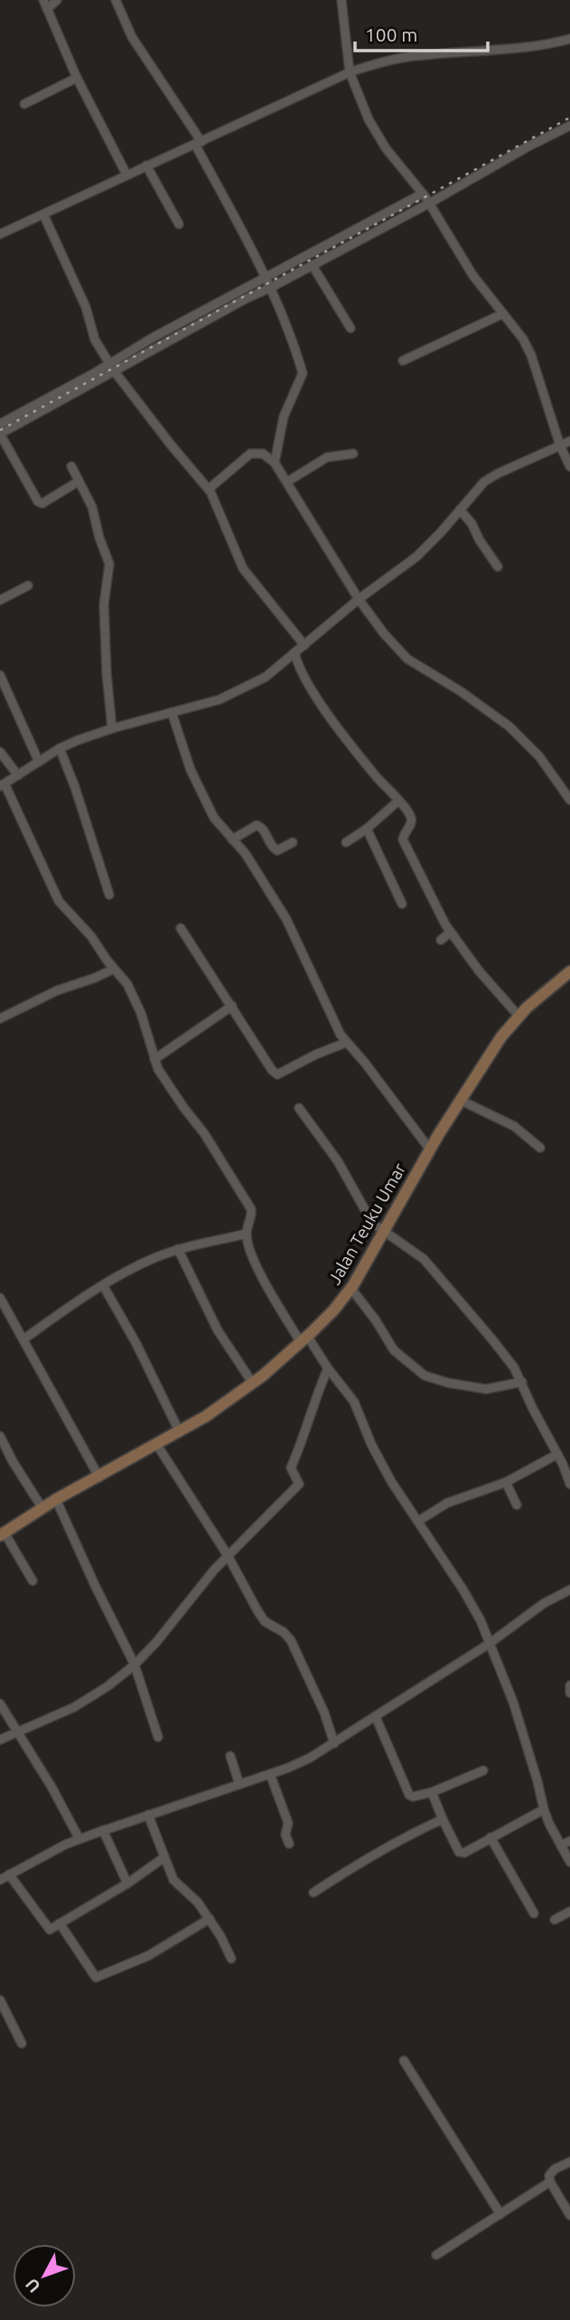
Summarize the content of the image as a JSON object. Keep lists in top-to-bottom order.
{
  "streets": {
    "main road": ["Jalan Teuku Umar"]
  },
  "scale_bar": "100 m",
  "north": "bottom left"
}
